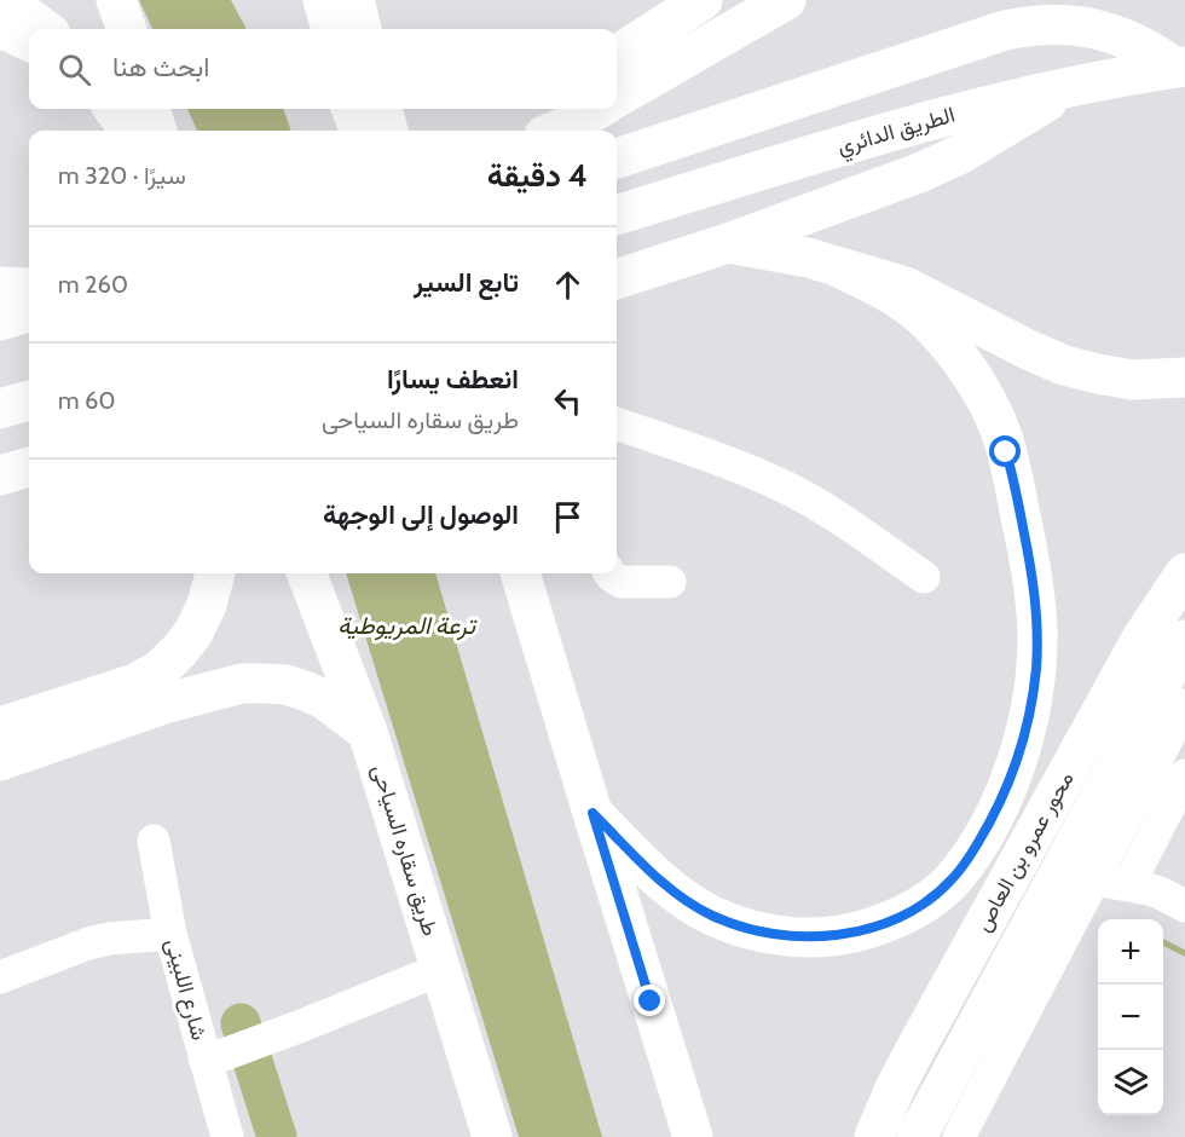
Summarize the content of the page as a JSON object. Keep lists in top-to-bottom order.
{
  "streets": {
    "main road": ["الطريق الدائري", "طريق سقاره السياحى", "محور عمرو بن العاص"],
    "street": ["شارع اللبينى"]
  },
  "water": ["ترعة المريوطية"],
  "page": {
    "search": "ابحث هنا",
    "heading": ["4 دقيقة", "سيرًا · 320 m"],
    "list": [
      ["تابع السير", "260 m"],
      ["انعطف يسارًا", "طريق سقاره السياحى", "60 m"],
      "الوصول إلى الوجهة"
    ],
    "map_buttons": ["+", "−"]
  }
}
